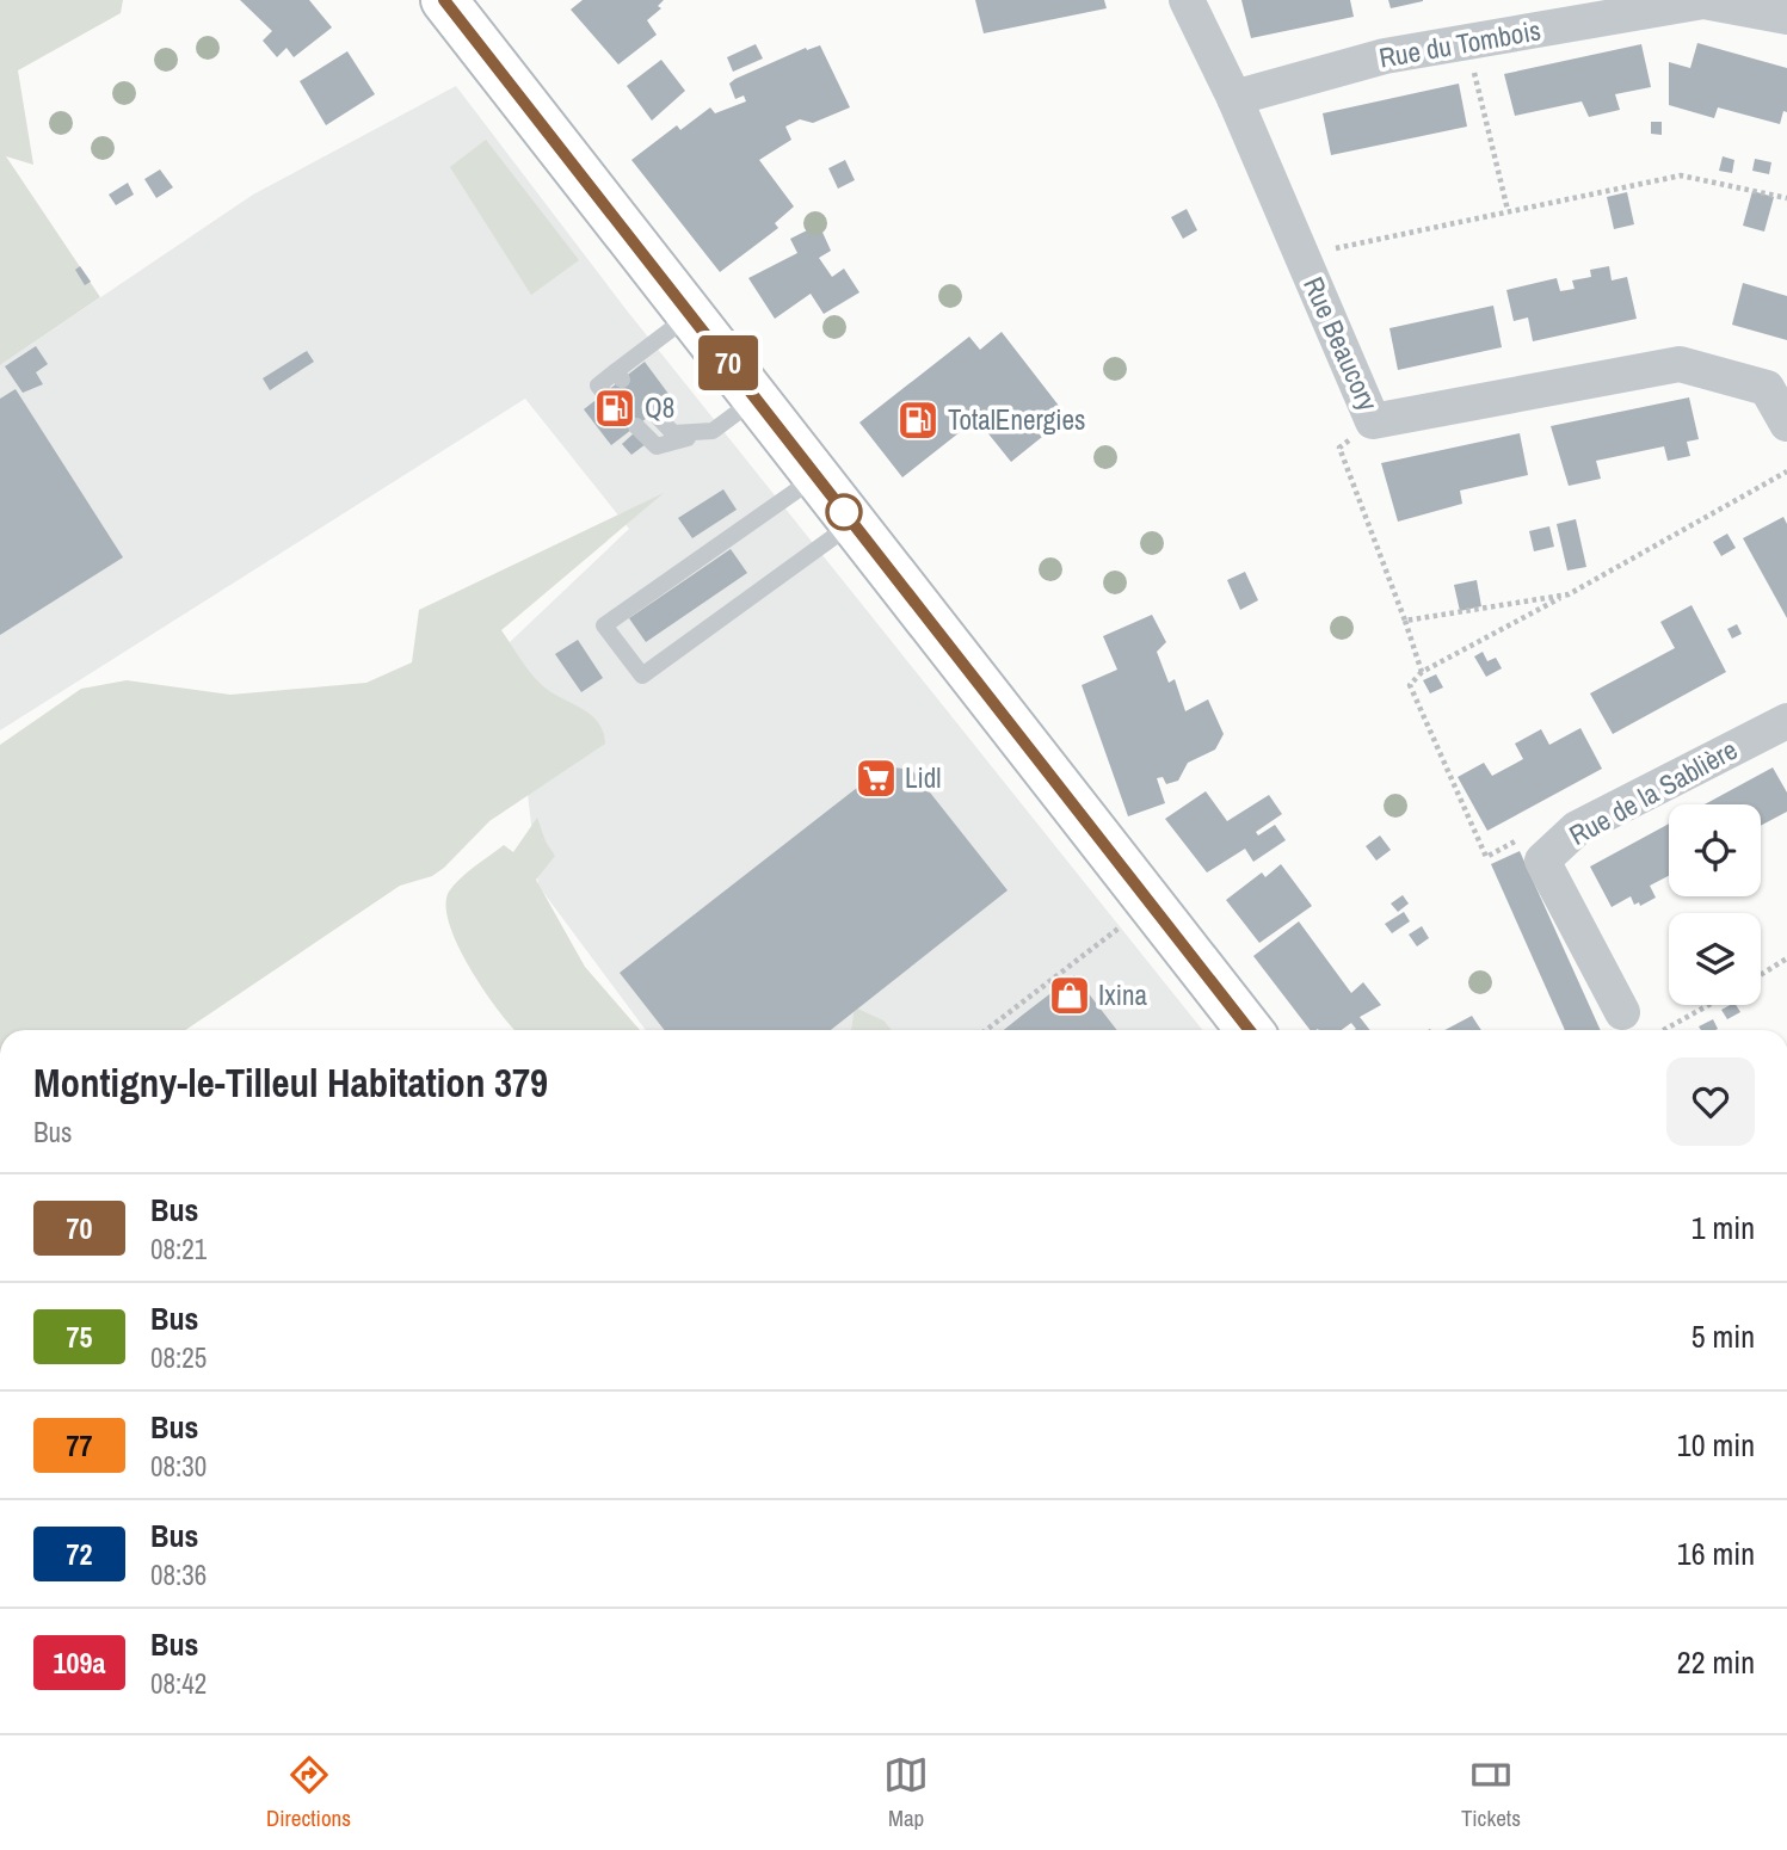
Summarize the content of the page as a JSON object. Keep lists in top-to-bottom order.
{
  "streets": {
    "street": ["Rue du Tombois", "Rue Beaucory", "Rue de la Sablière"]
  },
  "crossings": [
    ["Rue du Tombois", "Rue Beaucory"]
  ],
  "places": {
    "fuel station": ["Q8", "TotalEnergies"],
    "supermarket": ["Lidl"],
    "shop": ["Ixina"]
  },
  "lines": ["bus line 70"],
  "page": {
    "on_map": "70",
    "heading": ["Montigny-le-Tilleul Habitation 379", "Bus"],
    "list": [
      {
        "mark": "70",
        "name": "Bus",
        "note": "08:21",
        "value": "1 min"
      },
      {
        "mark": "75",
        "name": "Bus",
        "note": "08:25",
        "value": "5 min"
      },
      {
        "mark": "77",
        "name": "Bus",
        "note": "08:30",
        "value": "10 min"
      },
      {
        "mark": "72",
        "name": "Bus",
        "note": "08:36",
        "value": "16 min"
      },
      {
        "mark": "109a",
        "name": "Bus",
        "note": "08:42",
        "value": "22 min"
      }
    ],
    "tabs": ["Directions", "Map", "Tickets"]
  }
}
